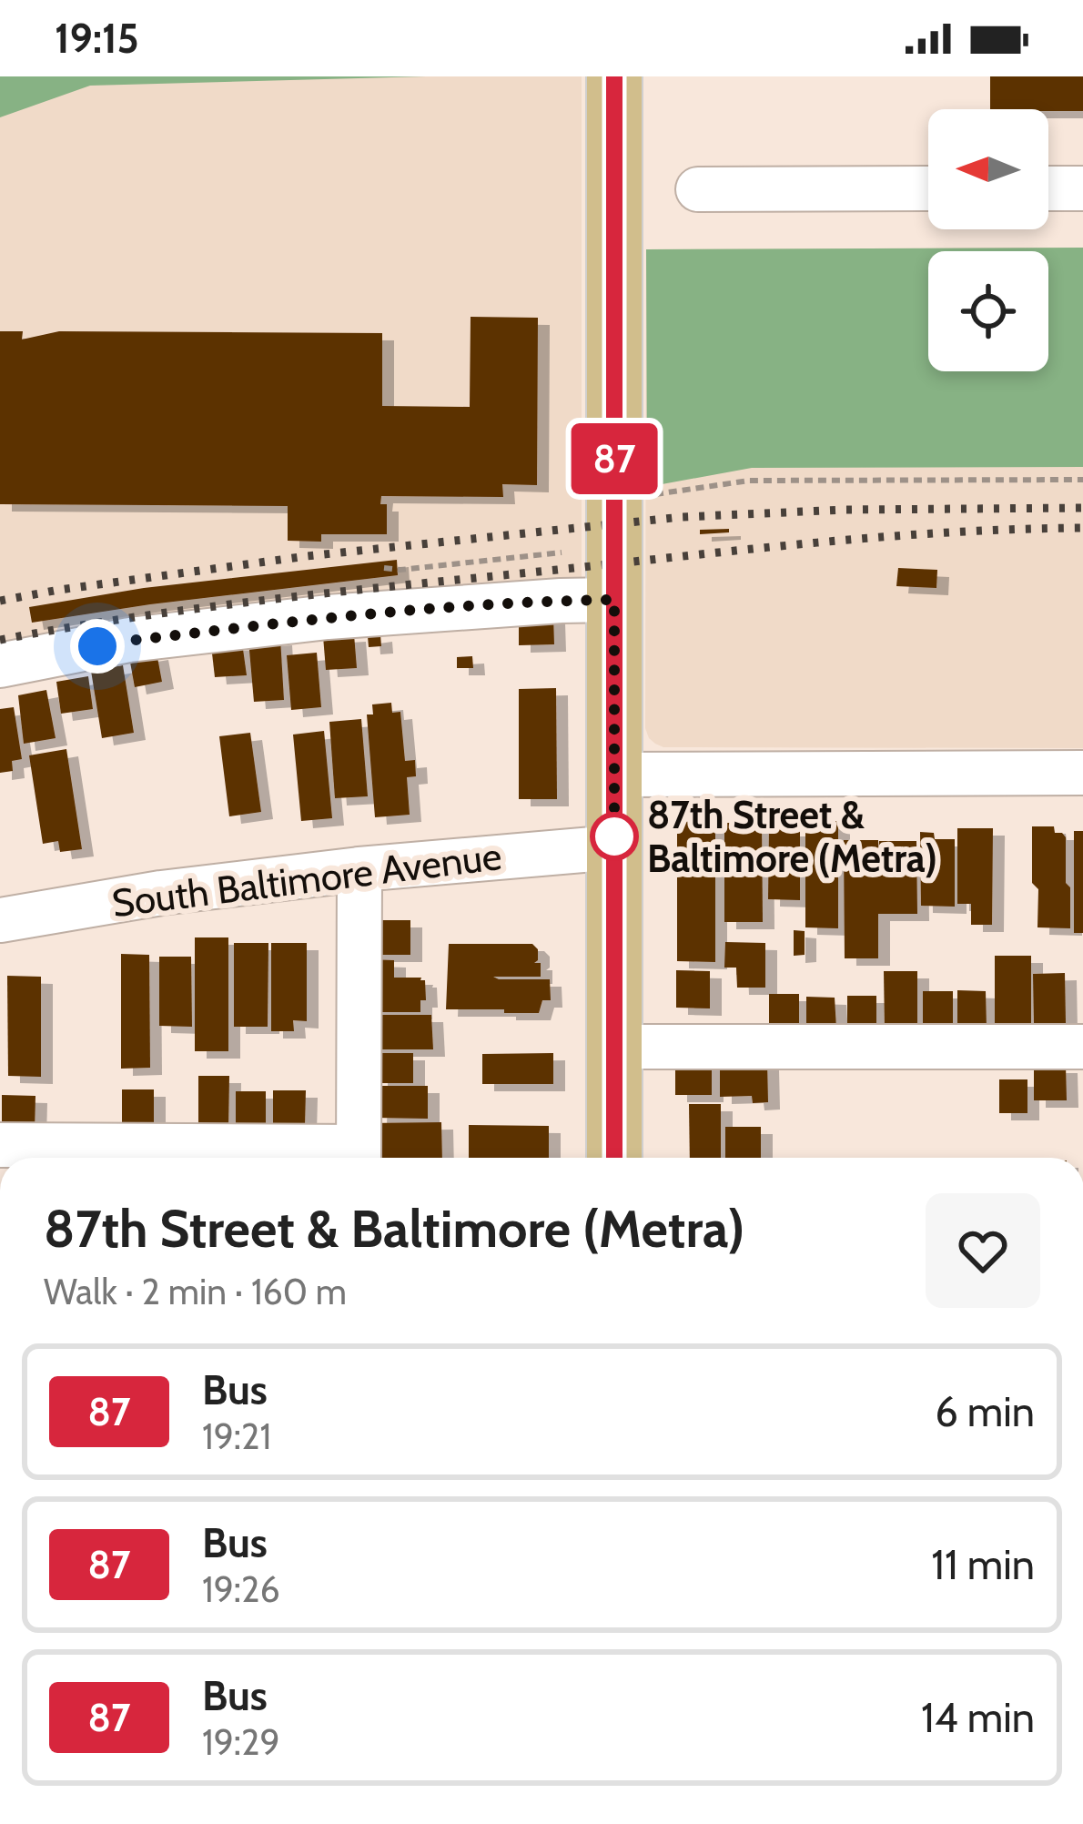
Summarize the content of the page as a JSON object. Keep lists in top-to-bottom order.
{
  "streets": {
    "street": ["South Baltimore Avenue"]
  },
  "places": ["87th Street & Baltimore (Metra)"],
  "lines": ["bus line 87"],
  "north": "left",
  "page": {
    "status": "19:15",
    "on_map": "87",
    "heading": ["87th Street & Baltimore (Metra)", "Walk · 2 min · 160 m"],
    "list": [
      {
        "mark": "87",
        "name": "Bus",
        "note": "19:21",
        "value": "6 min"
      },
      {
        "mark": "87",
        "name": "Bus",
        "note": "19:26",
        "value": "11 min"
      },
      {
        "mark": "87",
        "name": "Bus",
        "note": "19:29",
        "value": "14 min"
      }
    ]
  }
}
